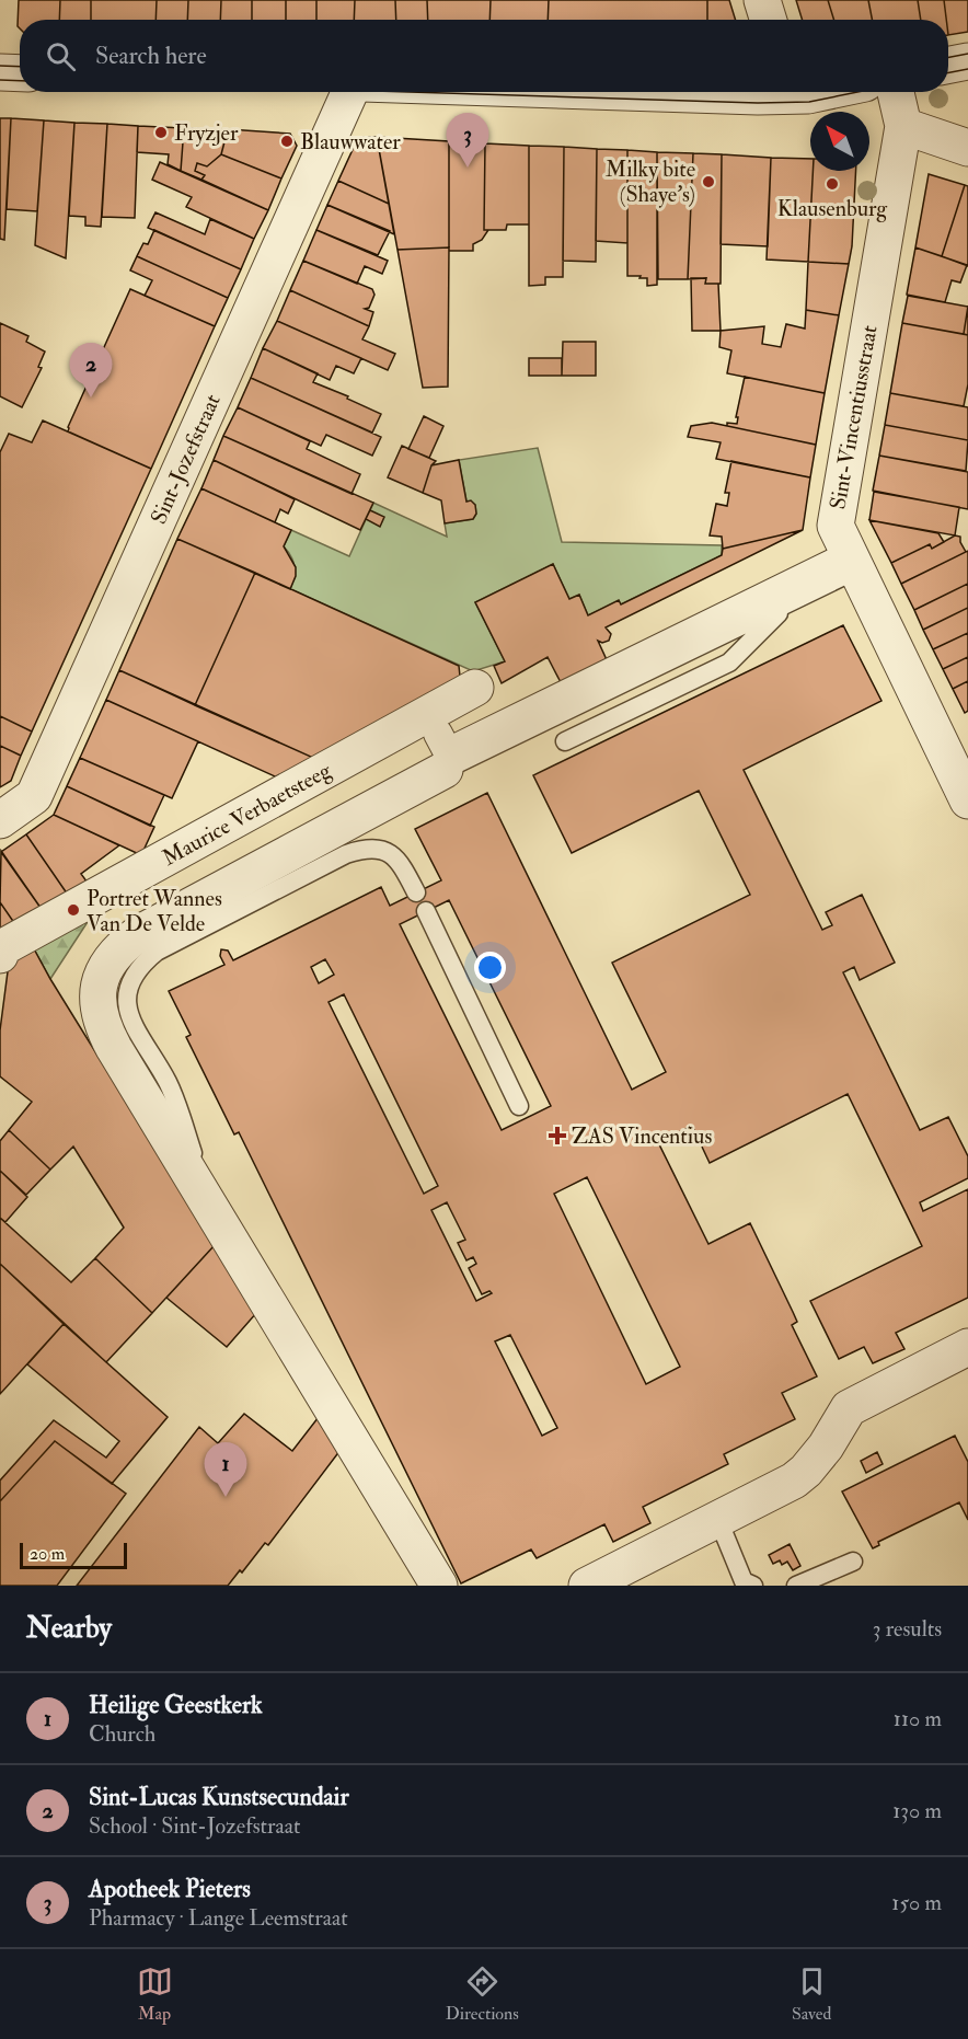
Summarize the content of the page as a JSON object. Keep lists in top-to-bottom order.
{
  "streets": {
    "street": ["Sint-Vincentiusstraat", "Sint-Jozefstraat", "Maurice Verbaetsteeg"]
  },
  "places": {
    "other": [
      "Fryzjer",
      "Blauwwater",
      "Milky bite (Shaye’s)",
      "Klausenburg",
      "Portret Wannes Van De Velde"
    ],
    "health": ["ZAS Vincentius"]
  },
  "scale_bar": "20 m",
  "north": "top left",
  "page": {
    "search": "Search here",
    "pins": ["3", "2", "1"],
    "scale": "20 m",
    "heading": ["Nearby", "3 results"],
    "list": [
      {
        "mark": "1",
        "name": "Heilige Geestkerk",
        "note": "Church",
        "value": "110 m"
      },
      {
        "mark": "2",
        "name": "Sint-Lucas Kunstsecundair",
        "note": "School · Sint-Jozefstraat",
        "value": "130 m"
      },
      {
        "mark": "3",
        "name": "Apotheek Pieters",
        "note": "Pharmacy · Lange Leemstraat",
        "value": "150 m"
      }
    ],
    "nav": ["Map", "Directions", "Saved"]
  }
}
